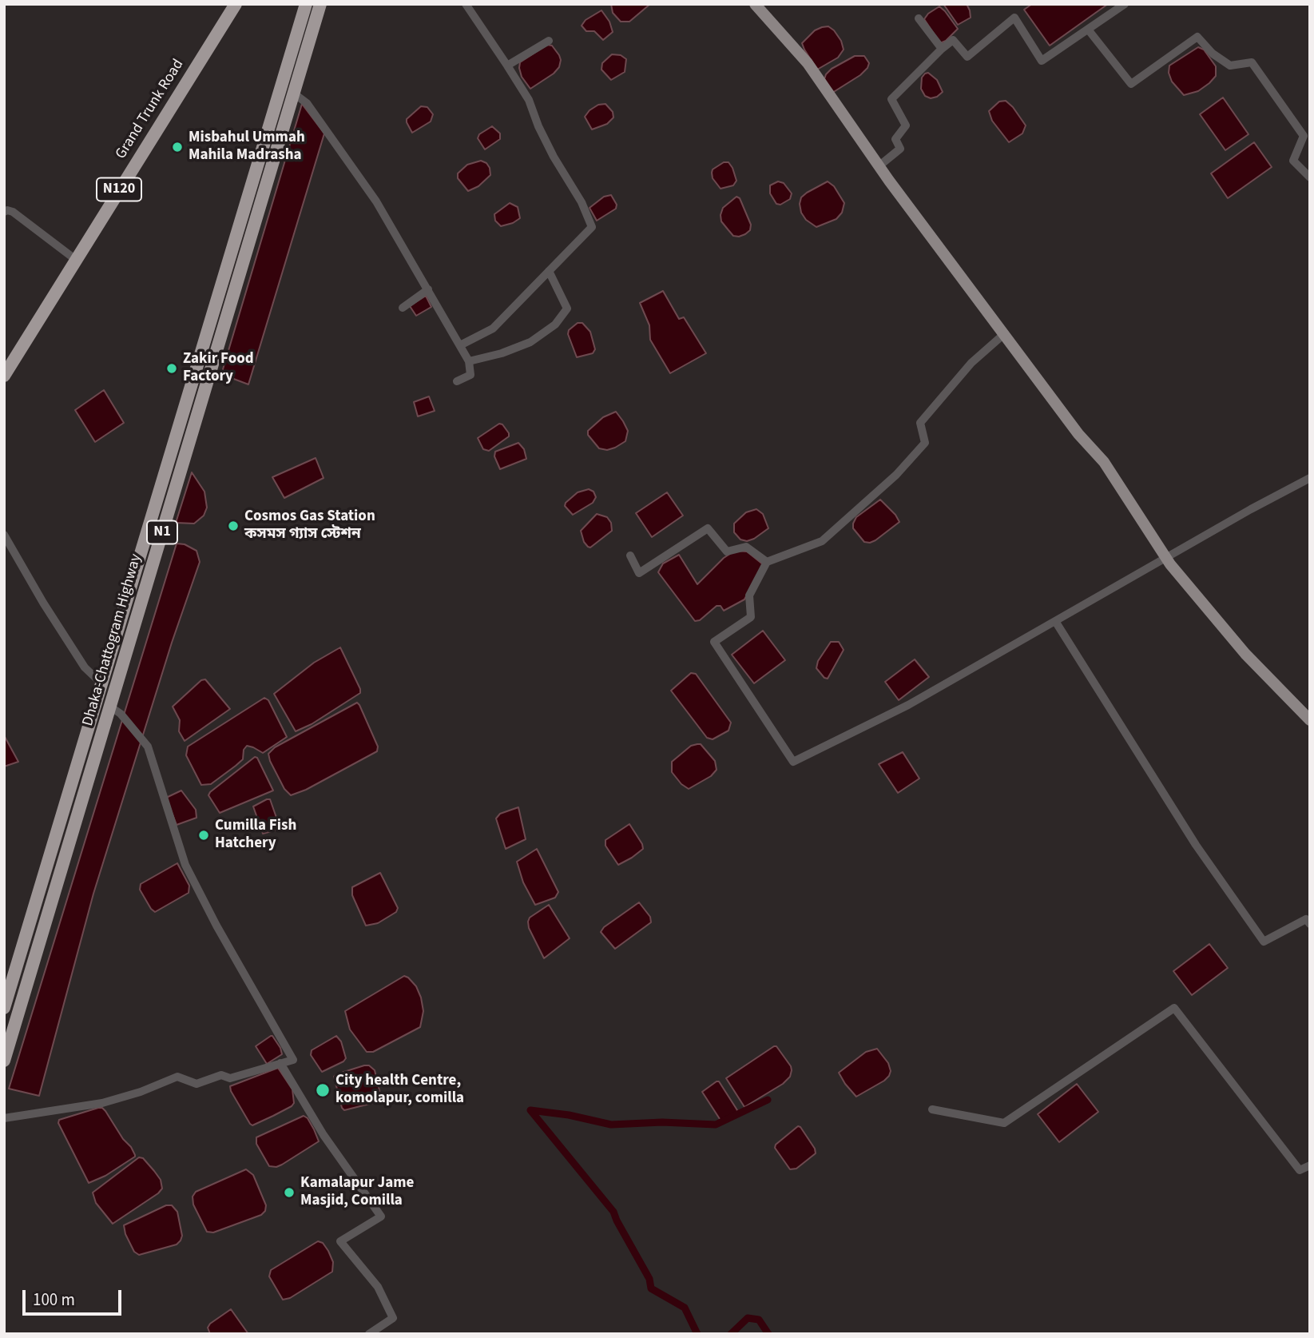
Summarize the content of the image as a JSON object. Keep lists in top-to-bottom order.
{
  "streets": {
    "highway": [
      "Grand Trunk Road",
      "N120",
      "N1",
      "Dhaka-Chattogram Highway"
    ]
  },
  "places": [
    "Misbahul Ummah Mahila Madrasha",
    "Zakir Food Factory",
    "Cosmos Gas Station কসমস গ্যাস স্টেশন",
    "Cumilla Fish Hatchery",
    "City health Centre, komolapur, comilla",
    "Kamalapur Jame Masjid, Comilla"
  ],
  "scale_bar": "100 m"
}
